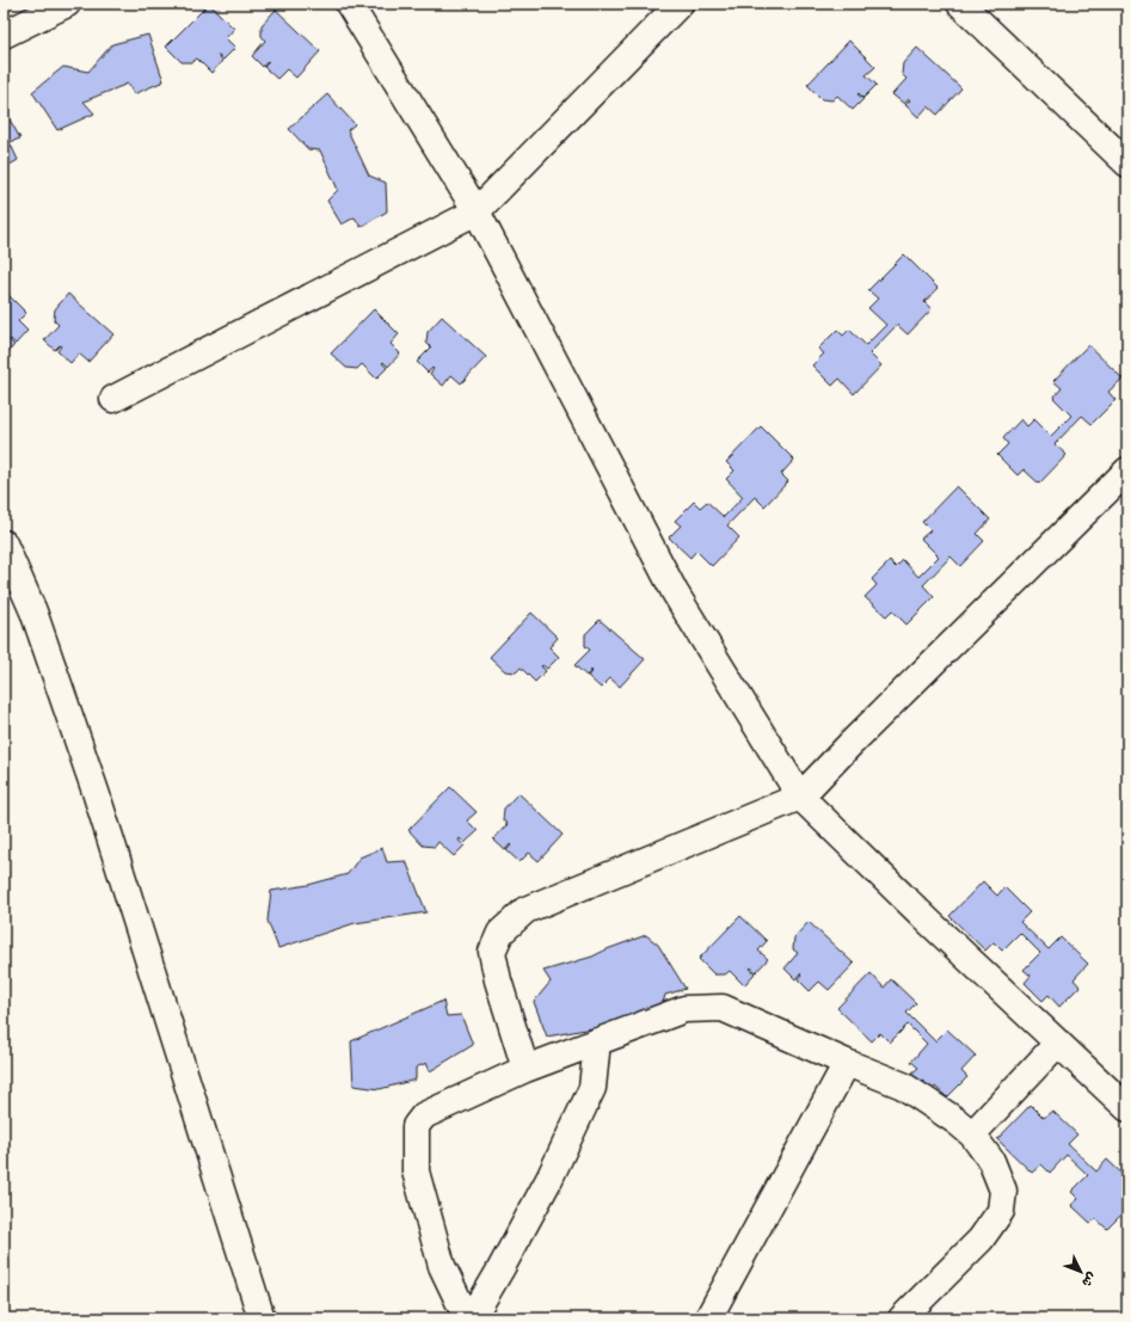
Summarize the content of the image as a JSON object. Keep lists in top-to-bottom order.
{
  "north": "bottom right"
}
